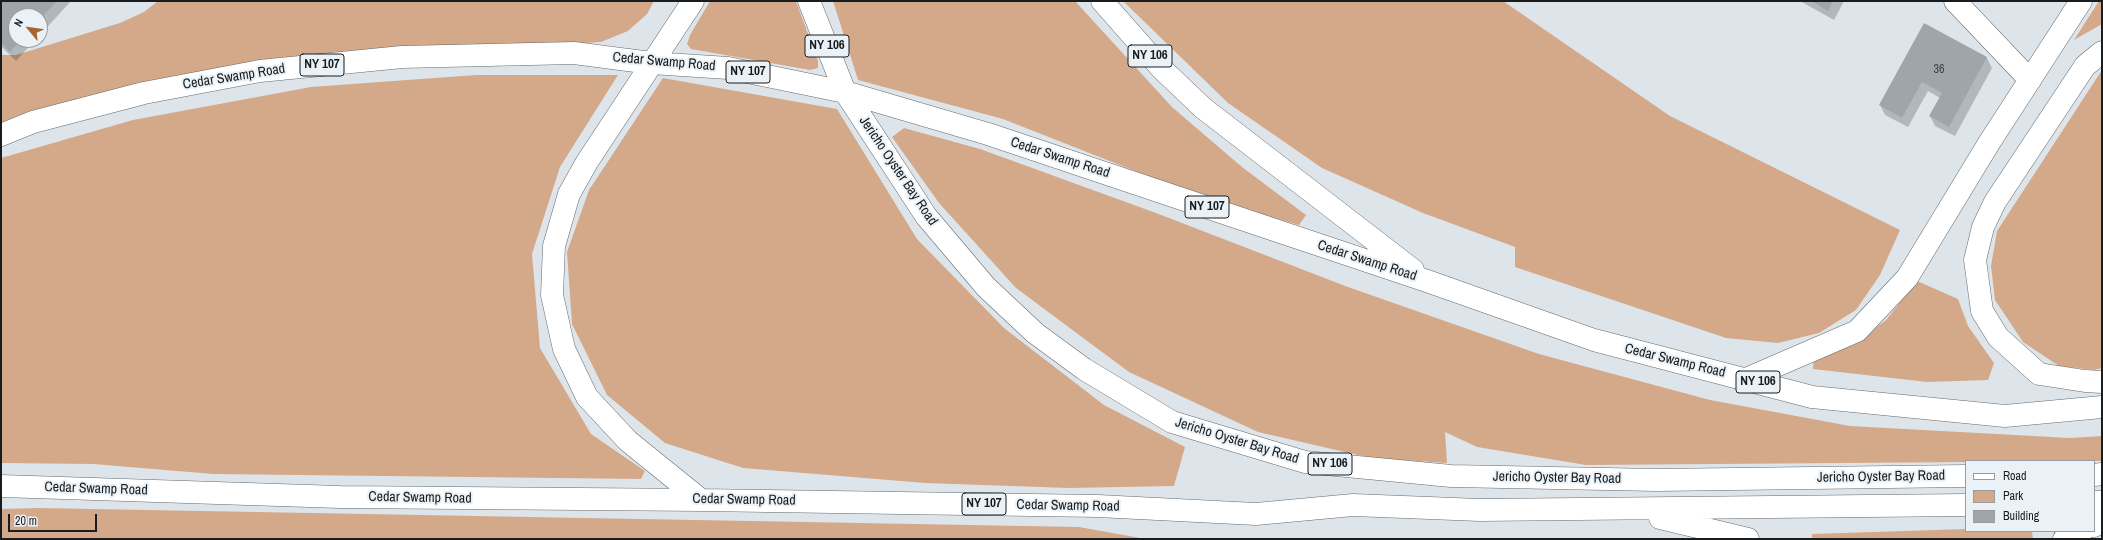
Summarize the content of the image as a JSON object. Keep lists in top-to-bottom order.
{
  "streets": {
    "main road": [
      "NY 106",
      "Cedar Swamp Road",
      "NY 107",
      "Jericho Oyster Bay Road"
    ]
  },
  "crossings": [
    ["NY 106", "Cedar Swamp Road"],
    ["Cedar Swamp Road", "Jericho Oyster Bay Road"]
  ],
  "house_numbers": ["36"],
  "legend": ["Road", "Park", "Building"],
  "scale_bar": "20 m",
  "north": "top left"
}
